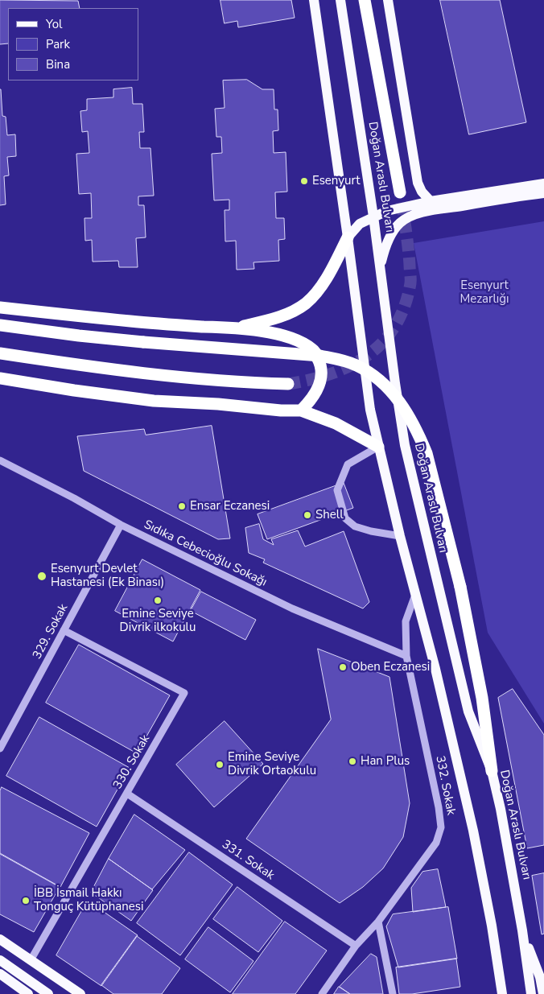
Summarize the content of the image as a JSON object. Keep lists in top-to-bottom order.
{
  "streets": {
    "main road": ["Doğan Araslı Bulvarı"],
    "street": [
      "Sıdıka Cebecioğlu Sokağı",
      "329. Sokak",
      "330. Sokak",
      "332. Sokak",
      "331. Sokak"
    ]
  },
  "crossings": [
    ["Sıdıka Cebecioğlu Sokağı", "329. Sokak"],
    ["Sıdıka Cebecioğlu Sokağı", "332. Sokak"],
    ["329. Sokak", "330. Sokak"],
    ["330. Sokak", "331. Sokak"],
    ["332. Sokak", "331. Sokak"]
  ],
  "parks": ["Esenyurt Mezarlığı"],
  "places": [
    "Esenyurt",
    "Ensar Eczanesi",
    "Shell",
    "Esenyurt Devlet Hastanesi (Ek Binası)",
    "Emine Seviye Divrik ilkokulu",
    "Oben Eczanesi",
    "Han Plus",
    "Emine Seviye Divrik Ortaokulu",
    "İBB İsmail Hakkı Tonguç Kütüphanesi"
  ],
  "legend": ["Yol", "Park", "Bina"]
}
